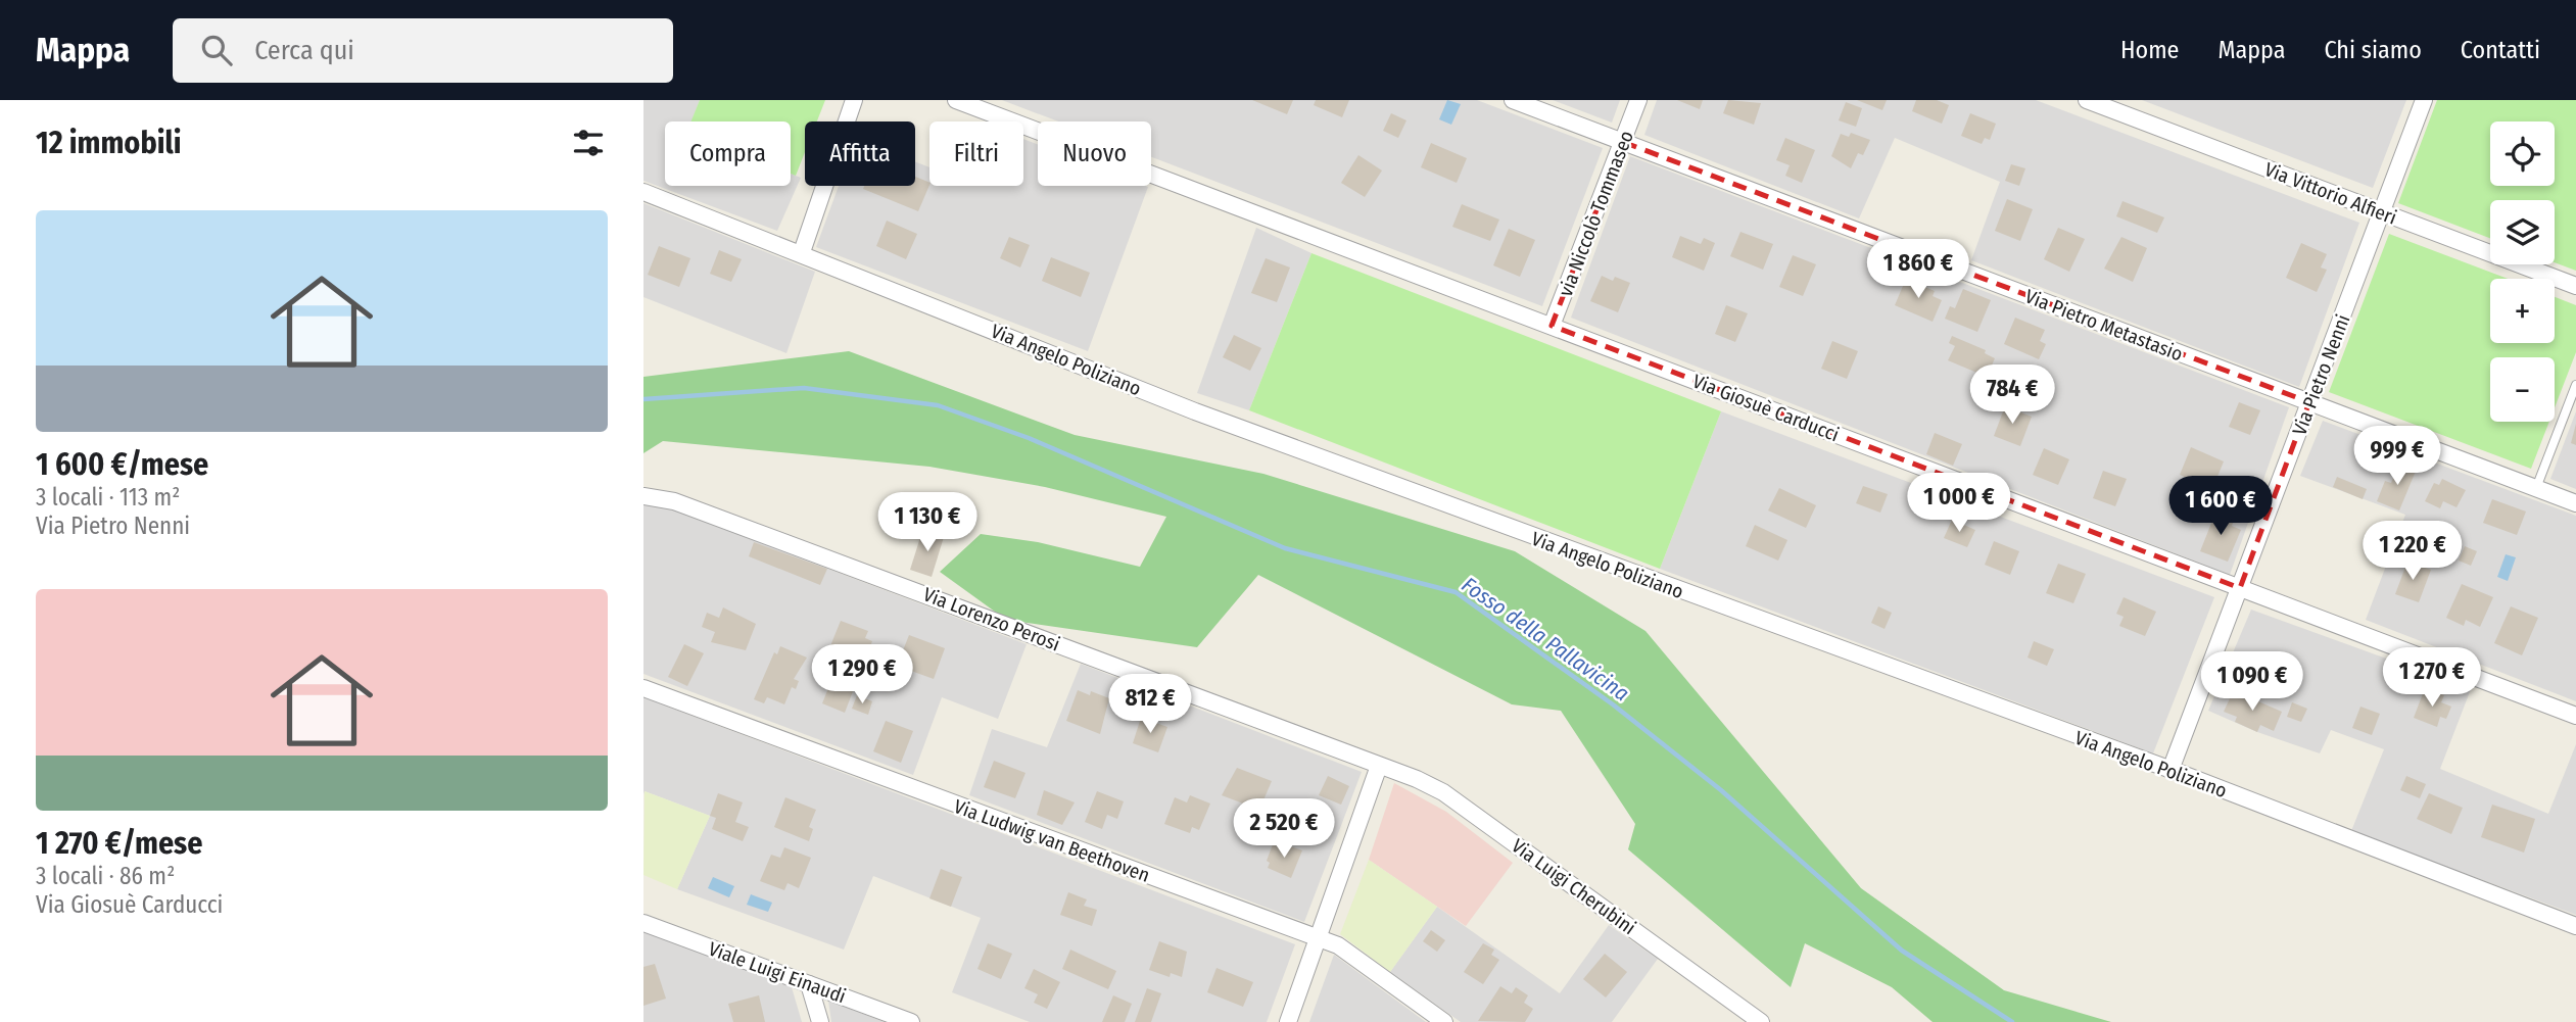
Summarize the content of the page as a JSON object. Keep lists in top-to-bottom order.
{
  "streets": {
    "street": [
      "Via Vittorio Alfieri",
      "via Niccolò Tommaseo",
      "Via Pietro Metastasio",
      "Via Angelo Poliziano",
      "Via Pietro Nenni",
      "Via Giosuè Carducci",
      "Via Lorenzo Perosi",
      "Via Ludwig van Beethoven",
      "Via Luigi Cherubini",
      "Viale Luigi Einaudi"
    ]
  },
  "crossings": [
    ["Via Vittorio Alfieri", "Via Pietro Nenni"],
    ["via Niccolò Tommaseo", "Via Pietro Metastasio"],
    ["via Niccolò Tommaseo", "Via Giosuè Carducci"],
    ["Via Pietro Metastasio", "Via Pietro Nenni"],
    ["Via Angelo Poliziano", "Via Pietro Nenni"],
    ["Via Pietro Nenni", "Via Giosuè Carducci"],
    ["Via Lorenzo Perosi", "Via Luigi Cherubini"]
  ],
  "water": ["Fosso della Pallavicina"],
  "page": {
    "header": "Mappa",
    "search": "Cerca qui",
    "nav": [
      "Home",
      "Mappa",
      "Chi siamo",
      "Contatti"
    ],
    "heading": "12 immobili",
    "map_buttons": ["+", "−"],
    "chip": [
      "Compra",
      "Affitta",
      "Filtri",
      "Nuovo"
    ],
    "list": [
      {
        "name": "1 600 €/mese",
        "note": "3 locali · 113 m² · Via Pietro Nenni"
      },
      {
        "name": "1 270 €/mese",
        "note": "3 locali · 86 m² · Via Giosuè Carducci"
      }
    ],
    "price": [
      "1 860 €",
      "784 €",
      "999 €",
      "1 000 €",
      "1 600 €",
      "1 130 €",
      "1 220 €",
      "1 290 €",
      "1 270 €",
      "1 090 €",
      "812 €",
      "2 520 €"
    ]
  }
}
